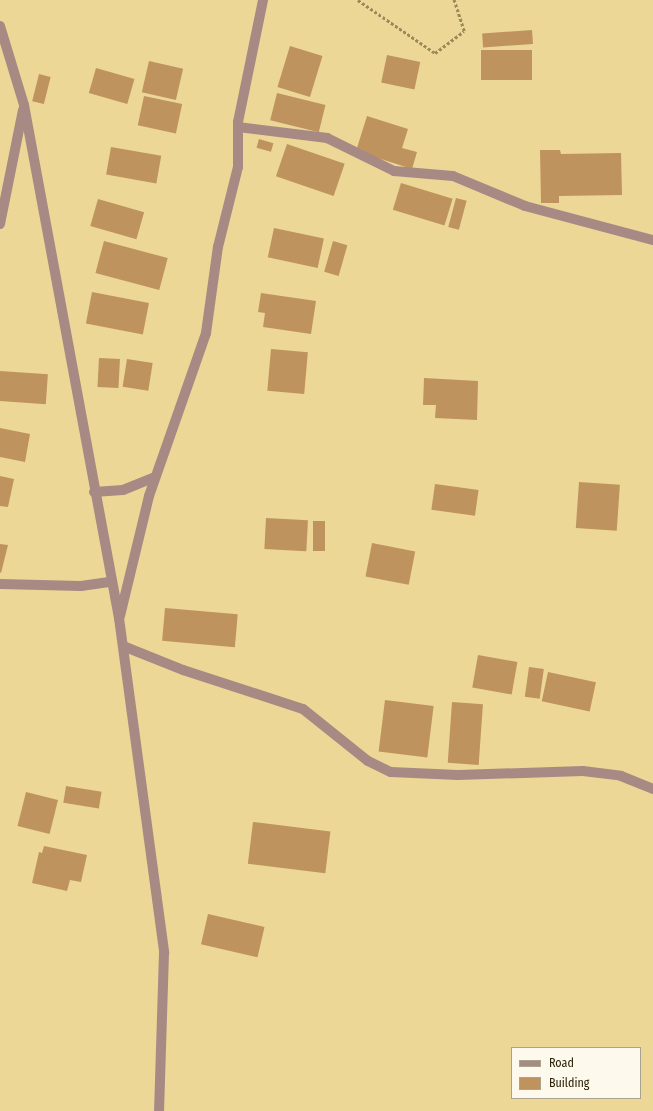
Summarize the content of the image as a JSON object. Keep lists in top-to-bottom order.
{
  "legend": ["Road", "Building"]
}
